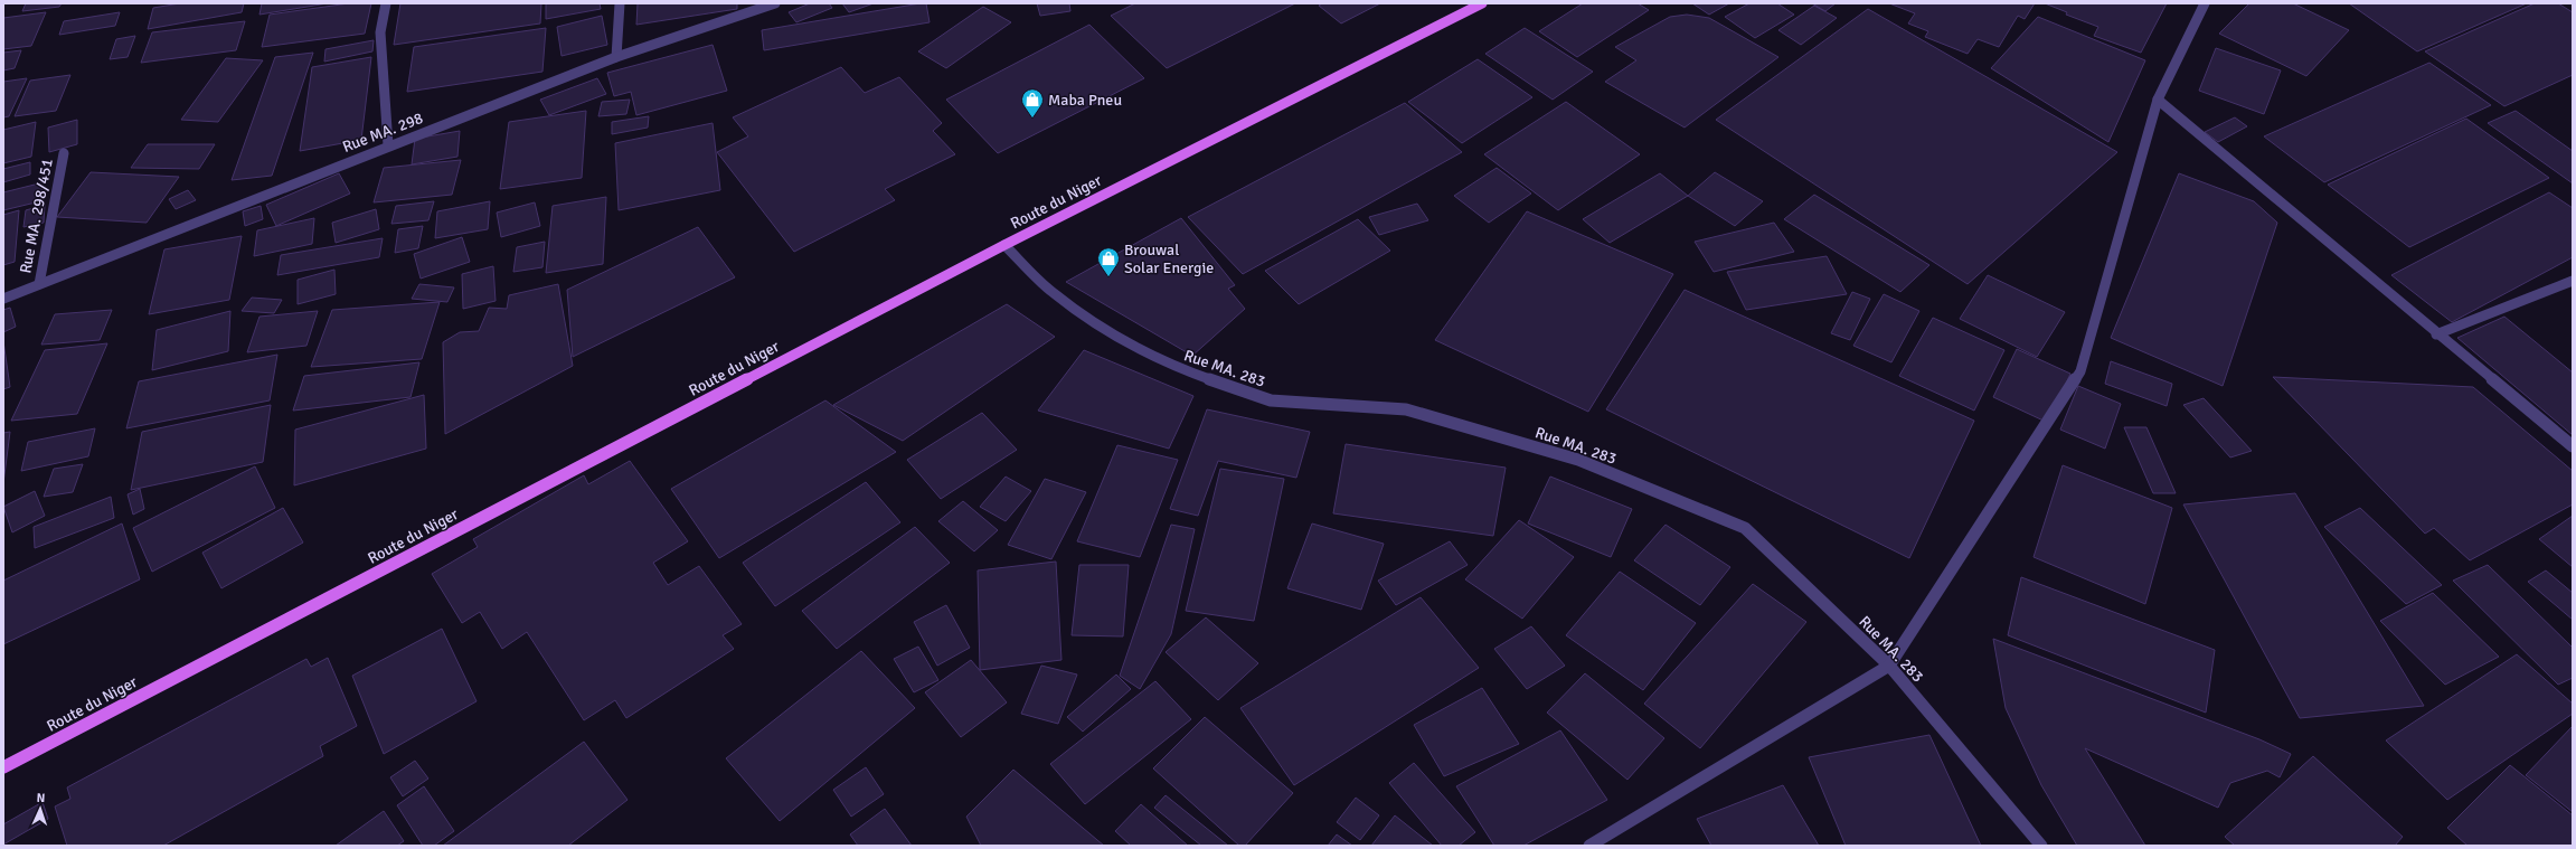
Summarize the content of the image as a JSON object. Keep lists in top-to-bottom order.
{
  "streets": {
    "main road": ["Route du Niger"],
    "street": ["Rue MA. 298", "Rue MA. 298/451", "Rue MA. 283"]
  },
  "crossings": [
    ["Rue MA. 298", "Rue MA. 298/451"],
    ["Route du Niger", "Rue MA. 283"]
  ],
  "places": {
    "shop": ["Maba Pneu", "Brouwal Solar Energie"]
  },
  "north": "top"
}
